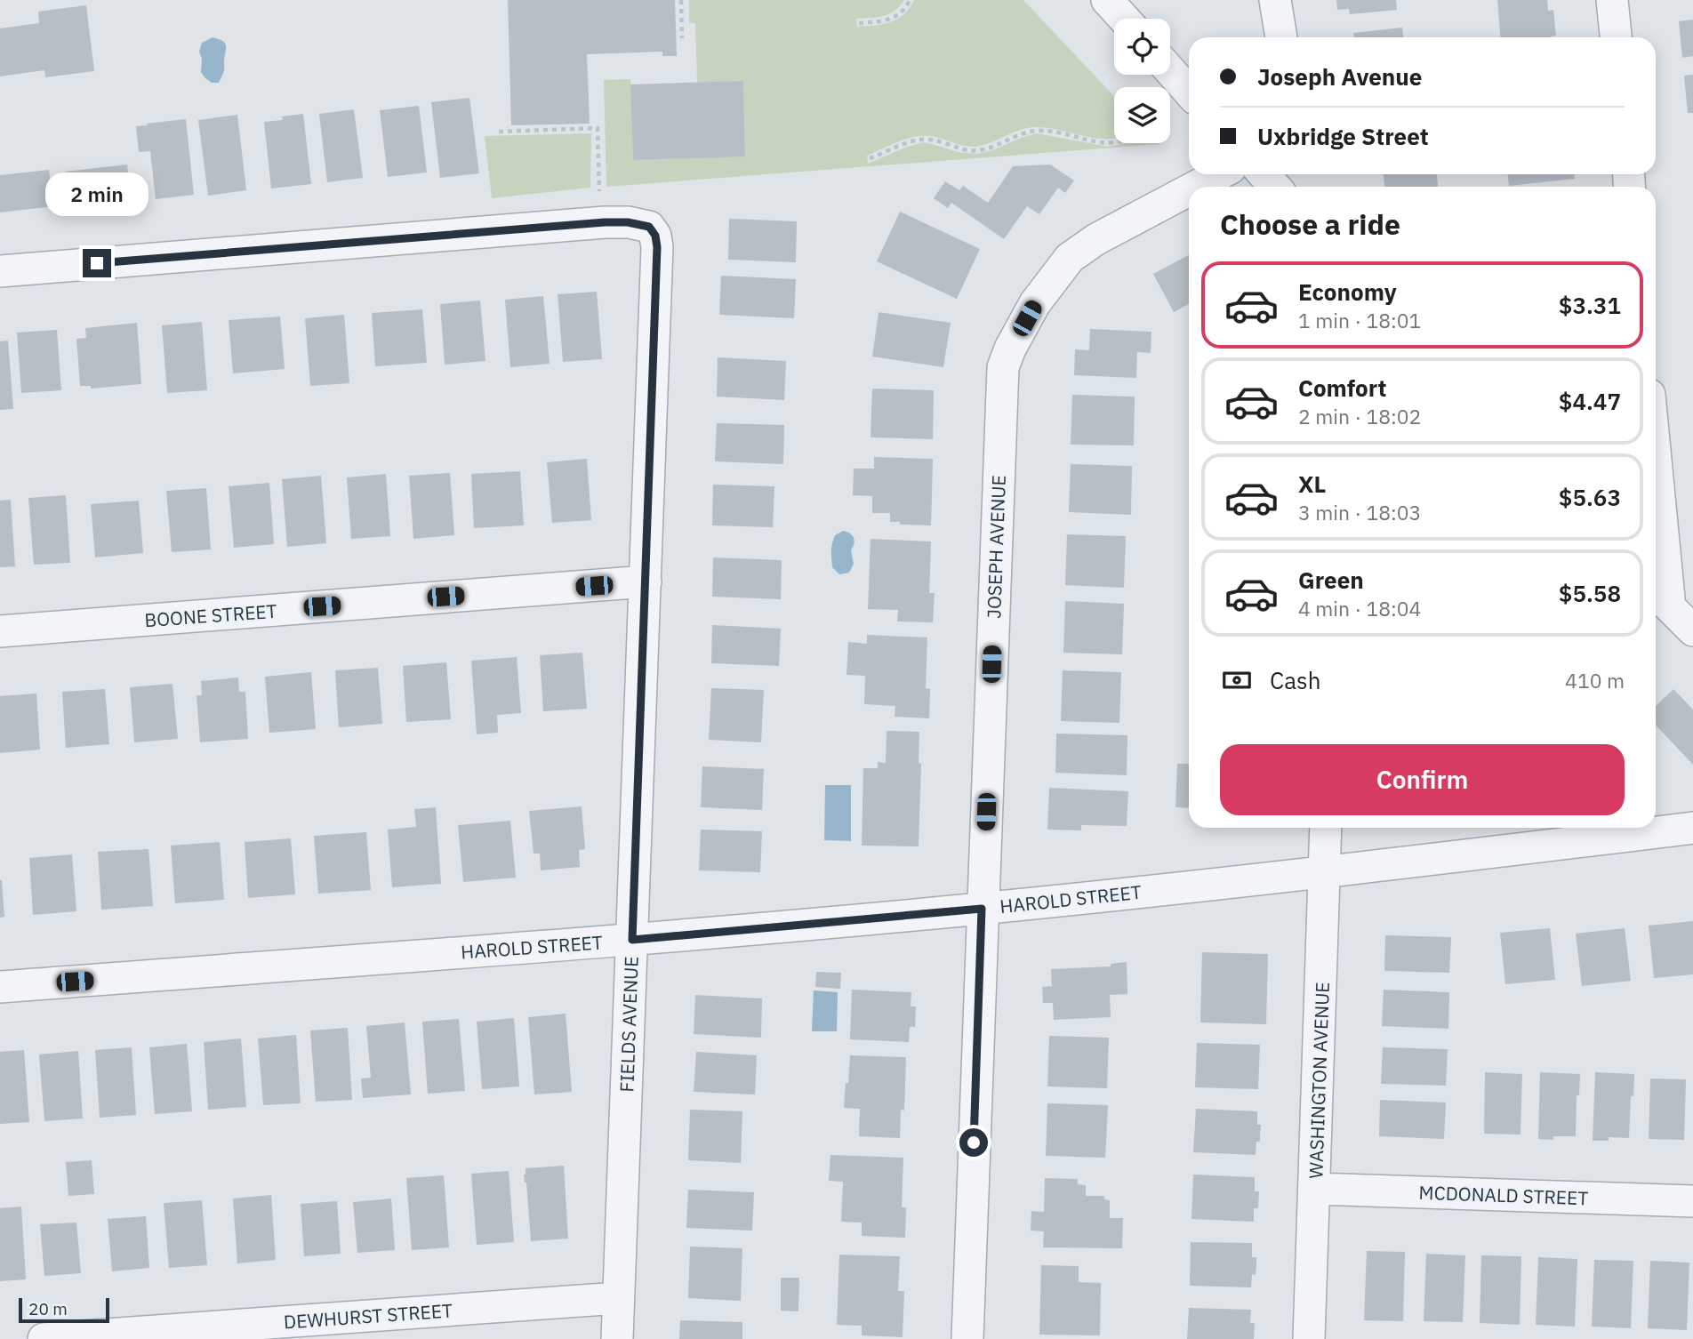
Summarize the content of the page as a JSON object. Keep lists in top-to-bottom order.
{
  "streets": {
    "street": [
      "JOSEPH AVENUE",
      "BOONE STREET",
      "HAROLD STREET",
      "FIELDS AVENUE",
      "WASHINGTON AVENUE",
      "MCDONALD STREET",
      "DEWHURST STREET"
    ]
  },
  "crossings": [
    ["JOSEPH AVENUE", "HAROLD STREET"],
    ["BOONE STREET", "FIELDS AVENUE"],
    ["HAROLD STREET", "FIELDS AVENUE"],
    ["HAROLD STREET", "WASHINGTON AVENUE"],
    ["FIELDS AVENUE", "DEWHURST STREET"],
    ["WASHINGTON AVENUE", "MCDONALD STREET"]
  ],
  "scale_bar": "20 m",
  "page": {
    "banner": ["Joseph Avenue", "Uxbridge Street"],
    "bubble": "2 min",
    "heading": "Choose a ride",
    "list": [
      {
        "name": "Economy",
        "note": "1 min · 18:01",
        "value": "$3.31"
      },
      {
        "name": "Comfort",
        "note": "2 min · 18:02",
        "value": "$4.47"
      },
      {
        "name": "XL",
        "note": "3 min · 18:03",
        "value": "$5.63"
      },
      {
        "name": "Green",
        "note": "4 min · 18:04",
        "value": "$5.58"
      }
    ],
    "pay": ["Cash", "410 m"],
    "buttons": "Confirm",
    "scale": "20 m"
  }
}
